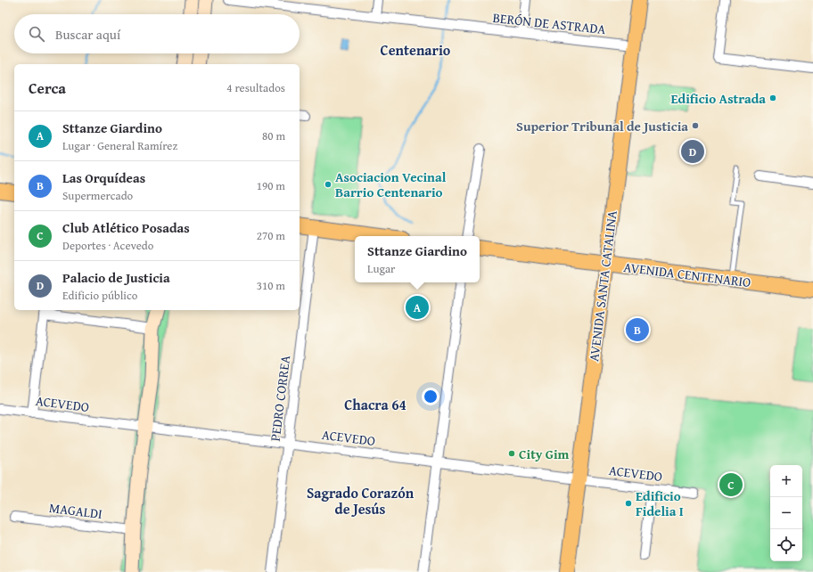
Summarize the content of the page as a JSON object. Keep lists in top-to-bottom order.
{
  "streets": {
    "main road": ["AVENIDA CENTENARIO", "AVENIDA SANTA CATALINA"],
    "street": [
      "BERÓN DE ASTRADA",
      "PEDRO CORREA",
      "ACEVEDO",
      "MAGALDI"
    ]
  },
  "crossings": [
    ["BERÓN DE ASTRADA", "AVENIDA SANTA CATALINA"],
    ["AVENIDA CENTENARIO", "AVENIDA SANTA CATALINA"],
    ["AVENIDA SANTA CATALINA", "ACEVEDO"],
    ["PEDRO CORREA", "ACEVEDO"]
  ],
  "districts": ["Centenario", "Chacra 64", "Sagrado Corazón de Jesús"],
  "places": [
    "Edificio Astrada",
    "Superior Tribunal de Justicia",
    "Asociacion Vecinal Barrio Centenario",
    "City Gim",
    "Edificio Fidelia I"
  ],
  "page": {
    "search": "Buscar aquí",
    "heading": ["Cerca", "4 resultados"],
    "list": [
      {
        "mark": "A",
        "name": "Sttanze Giardino",
        "note": "Lugar · General Ramírez",
        "value": "80 m"
      },
      {
        "mark": "B",
        "name": "Las Orquídeas",
        "note": "Supermercado",
        "value": "190 m"
      },
      {
        "mark": "C",
        "name": "Club Atlético Posadas",
        "note": "Deportes · Acevedo",
        "value": "270 m"
      },
      {
        "mark": "D",
        "name": "Palacio de Justicia",
        "note": "Edificio público",
        "value": "310 m"
      }
    ],
    "pins": [
      "D",
      "A",
      "B",
      "C"
    ],
    "popup": ["Sttanze Giardino", "Lugar"],
    "map_buttons": ["+", "−"]
  }
}
